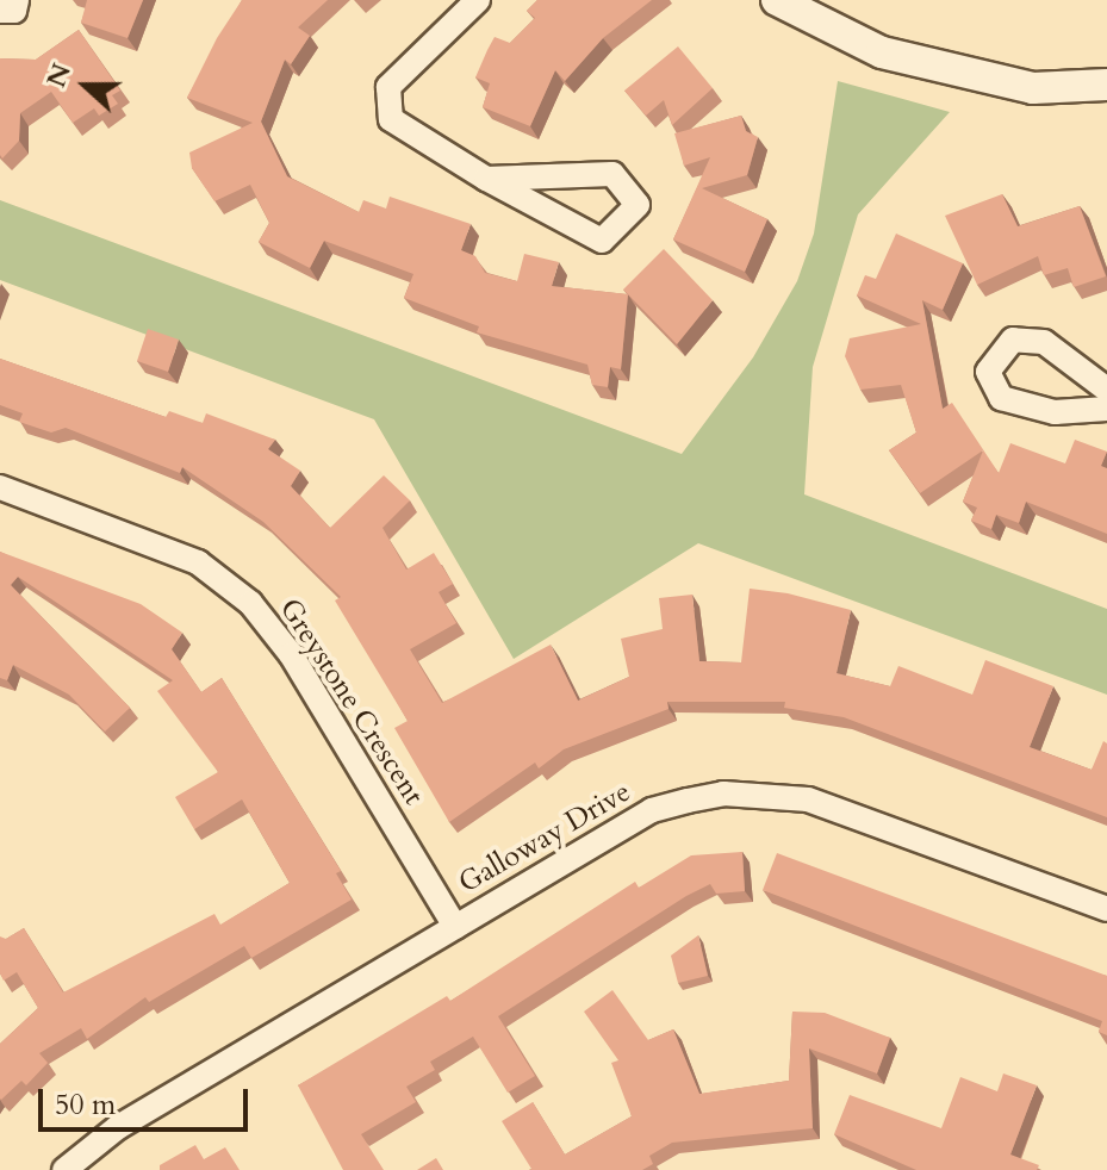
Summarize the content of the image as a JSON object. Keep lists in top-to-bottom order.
{
  "streets": {
    "street": ["Greystone Crescent", "Galloway Drive"]
  },
  "crossings": [
    ["Greystone Crescent", "Galloway Drive"]
  ],
  "scale_bar": "50 m",
  "north": "left"
}
